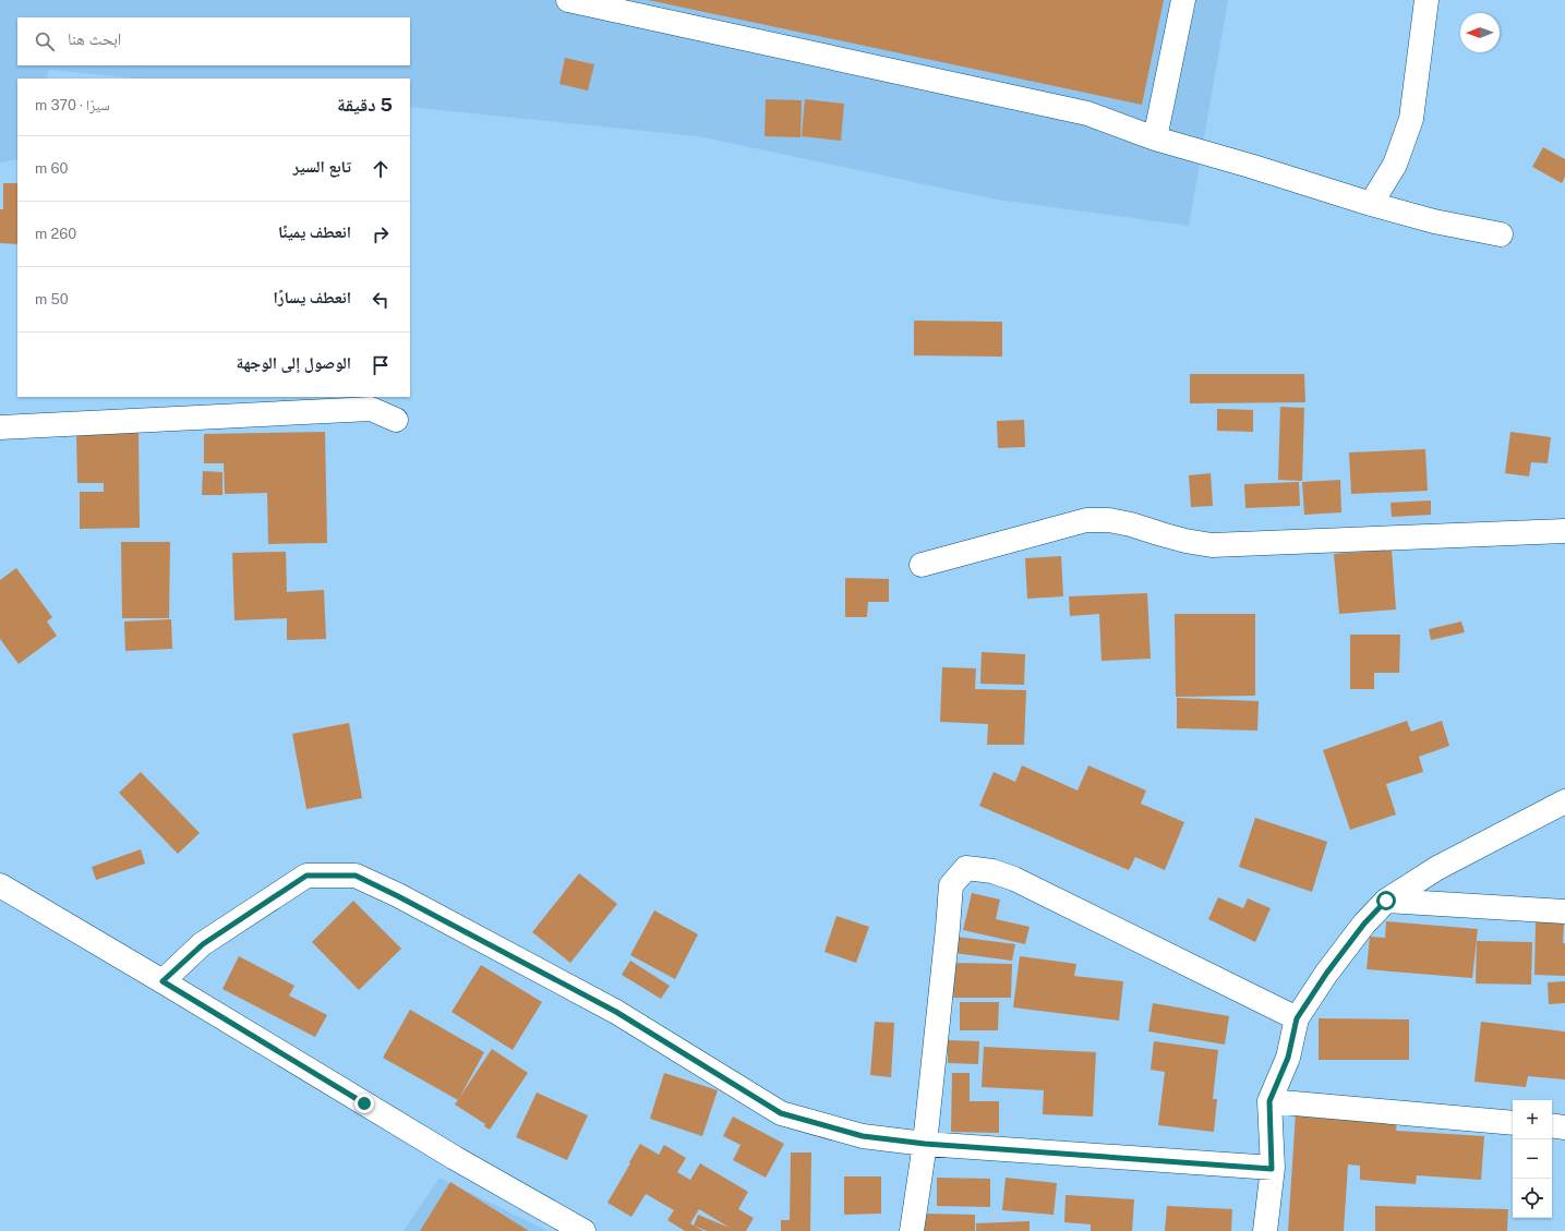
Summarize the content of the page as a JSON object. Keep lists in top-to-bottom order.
{
  "north": "left",
  "page": {
    "search": "ابحث هنا",
    "heading": ["5 دقيقة", "سيرًا · 370 m"],
    "list": [
      ["تابع السير", "60 m"],
      ["انعطف يمينًا", "260 m"],
      ["انعطف يسارًا", "50 m"],
      "الوصول إلى الوجهة"
    ],
    "map_buttons": ["+", "−"]
  }
}
